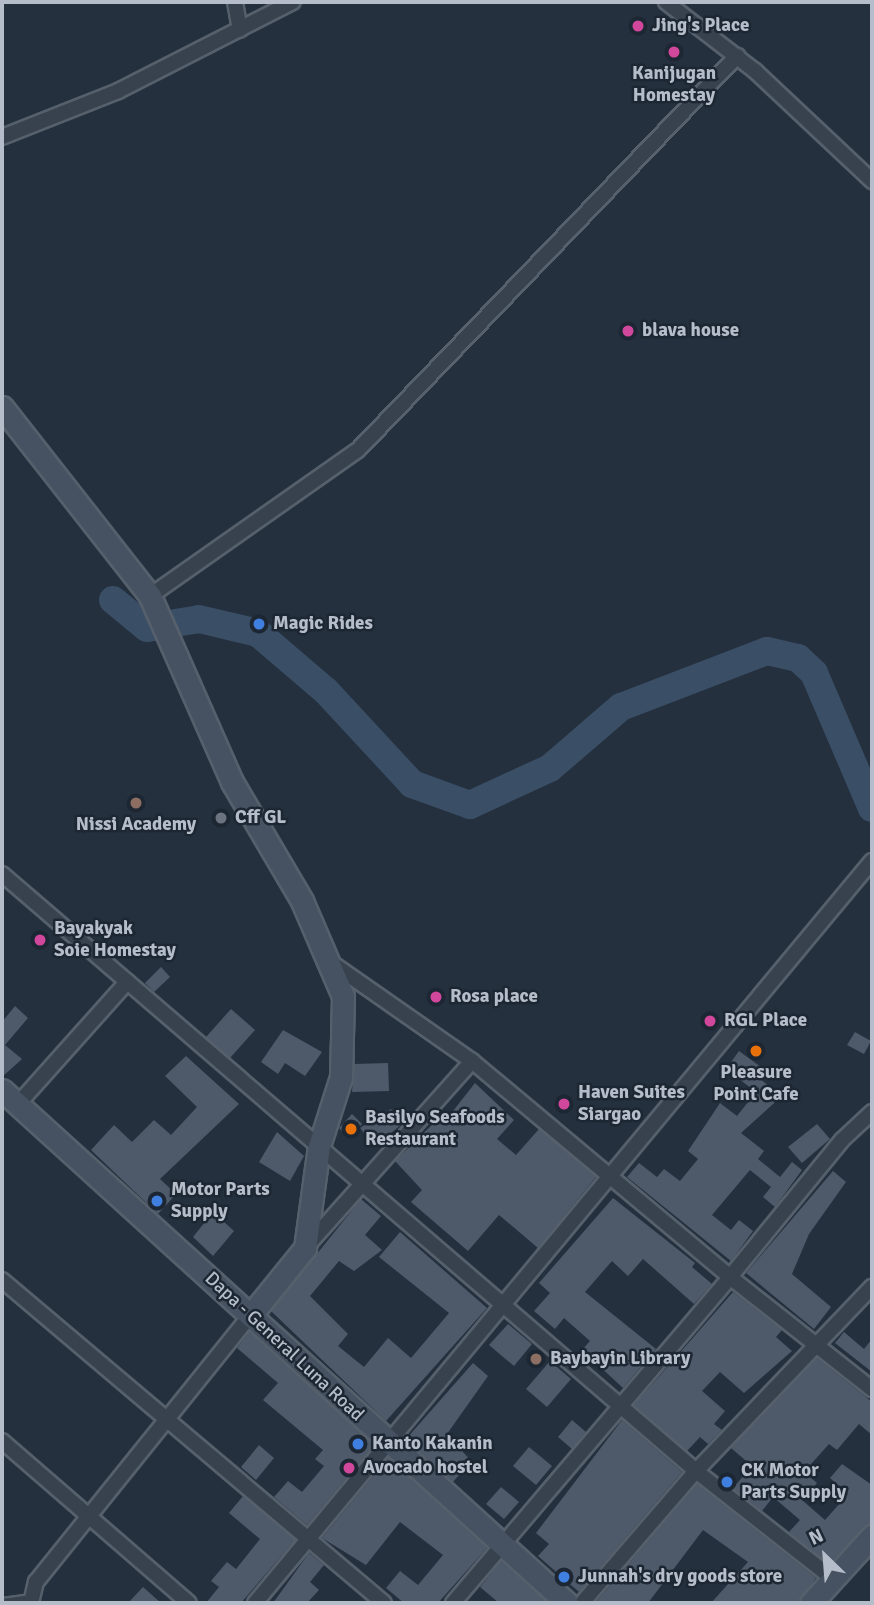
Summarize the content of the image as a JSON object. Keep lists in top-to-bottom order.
{
  "streets": {
    "street": ["Dapa - General Luna Road"]
  },
  "places": [
    "Jing's Place",
    "Kanijugan Homestay",
    "blava house",
    "Magic Rides",
    "Nissi Academy",
    "Cff GL",
    "Bayakyak Soie Homestay",
    "Rosa place",
    "RGL Place",
    "Pleasure Point Cafe",
    "Haven Suites Siargao",
    "Basilyo Seafoods Restaurant",
    "Motor Parts Supply",
    "Baybayin Library",
    "Kanto Kakanin",
    "Avocado hostel",
    "CK Motor Parts Supply",
    "Junnah's dry goods store"
  ],
  "north": "top left"
}
